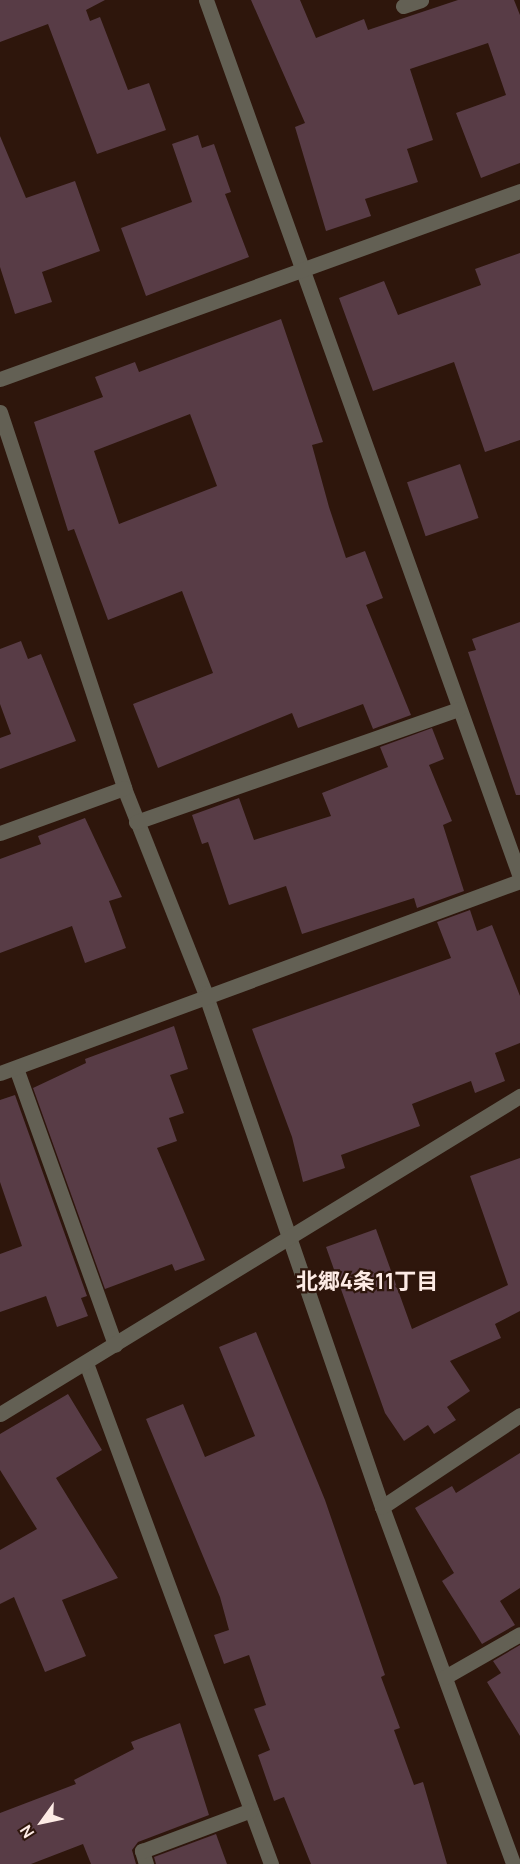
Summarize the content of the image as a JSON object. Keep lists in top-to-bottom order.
{
  "districts": ["北郷4条11丁目"],
  "north": "bottom left"
}
